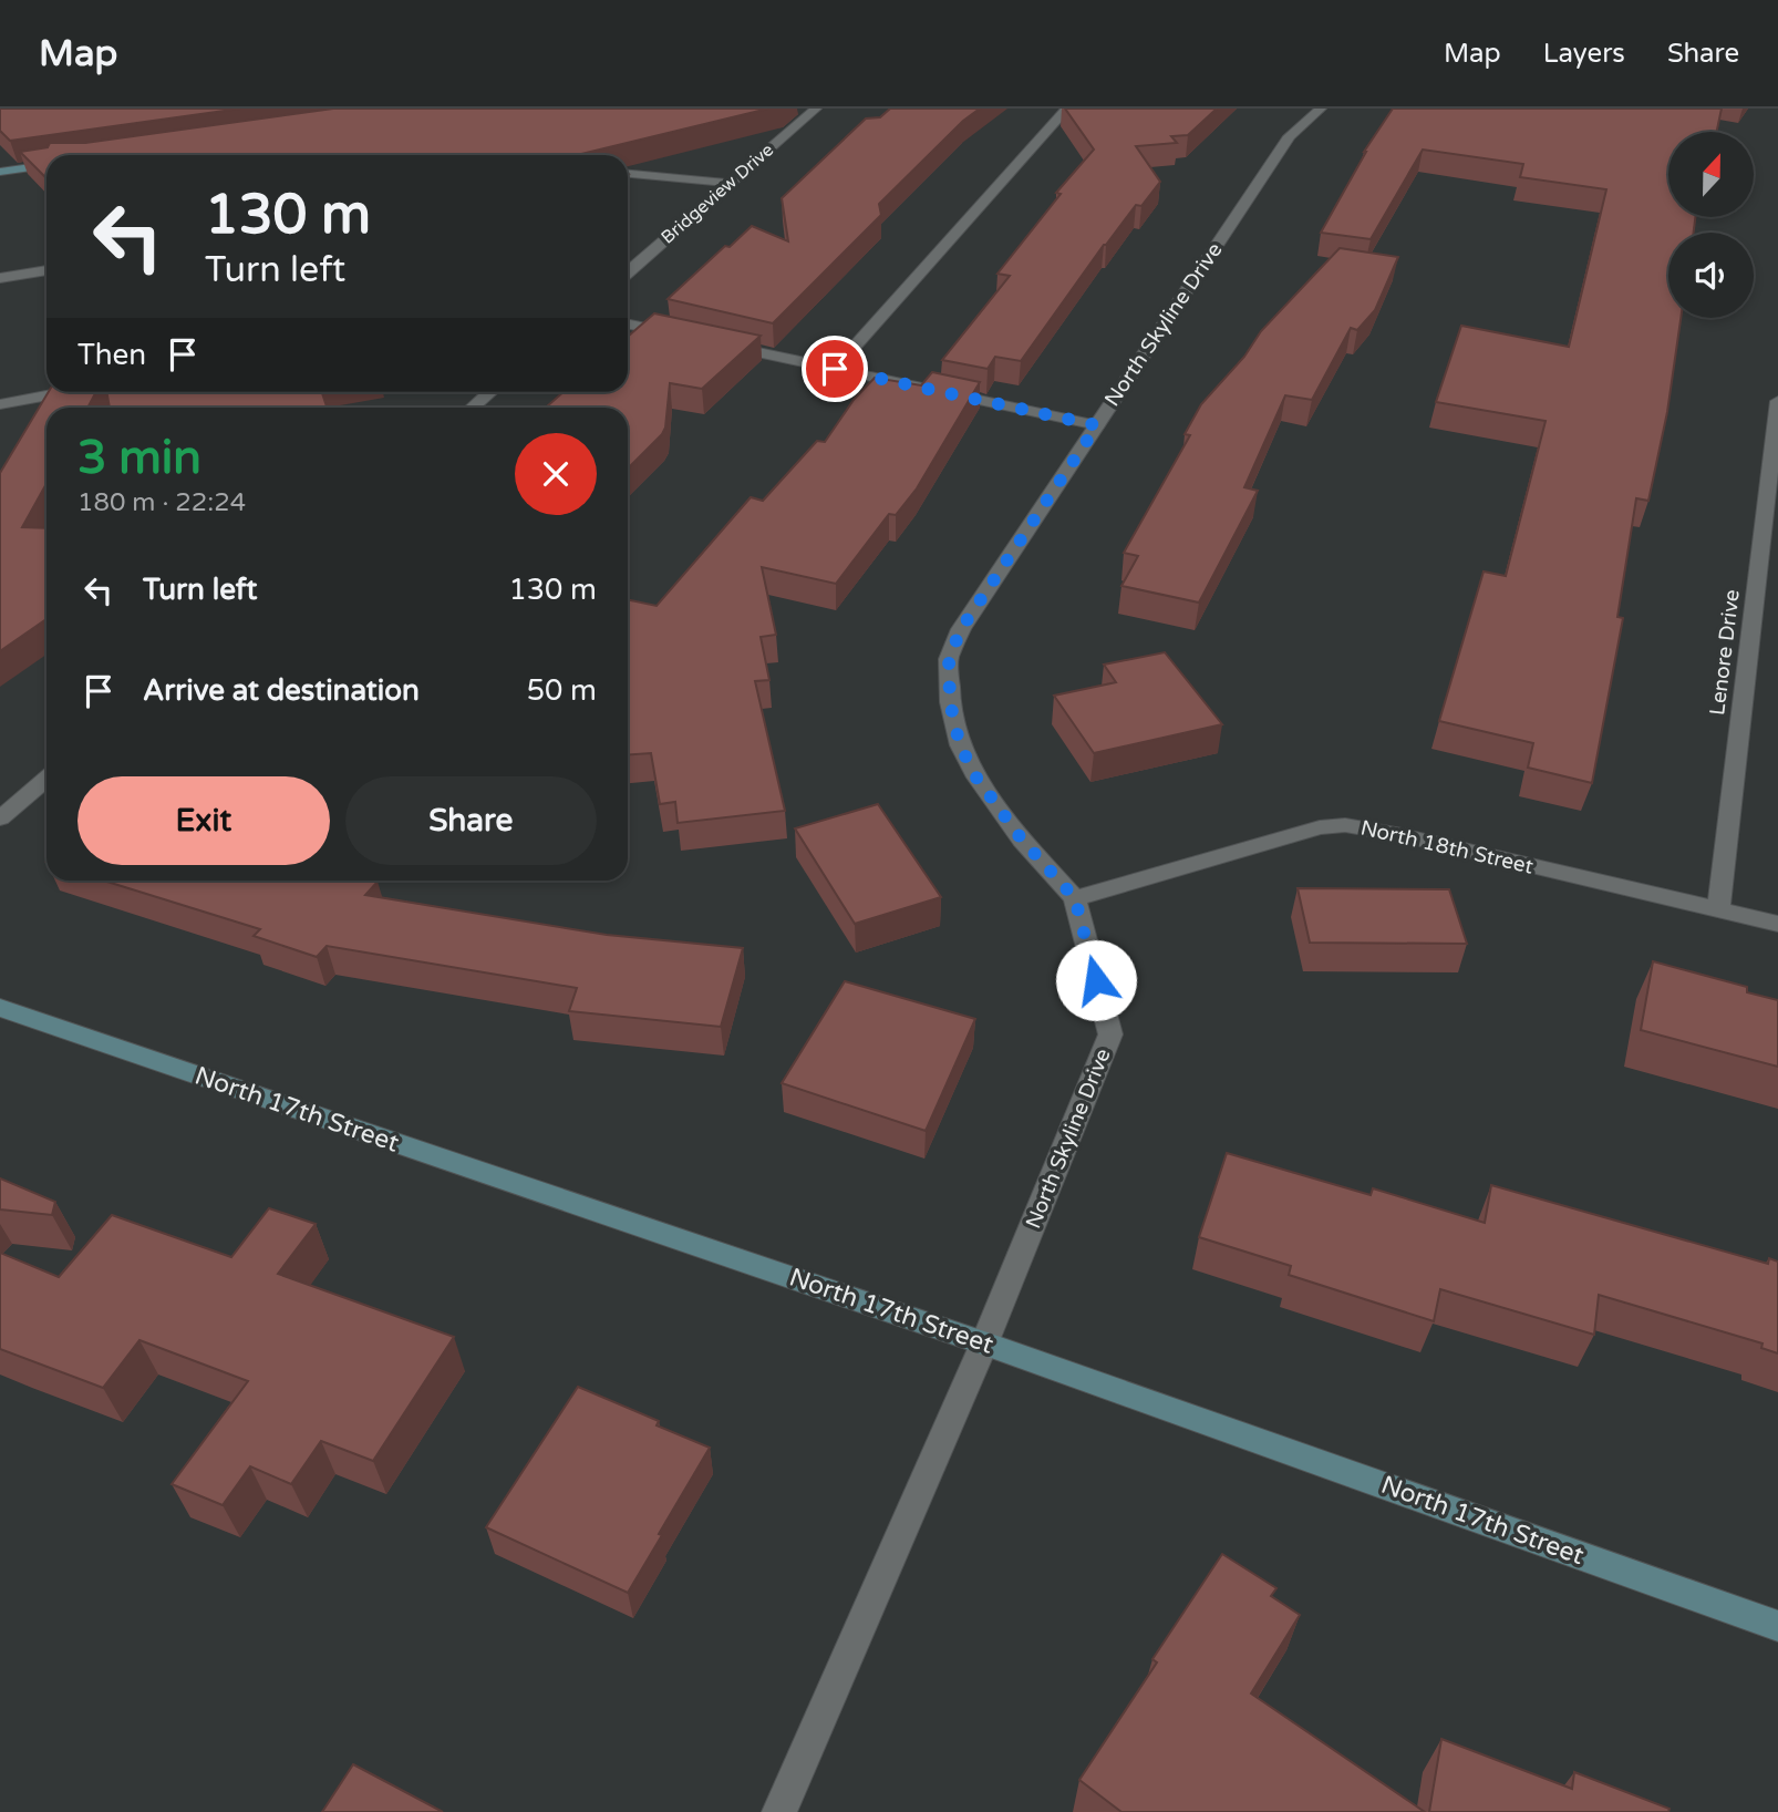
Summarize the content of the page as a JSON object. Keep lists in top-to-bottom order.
{
  "streets": {
    "street": [
      "Bridgeview Drive",
      "North Skyline Drive",
      "Lenore Drive",
      "North 18th Street",
      "North 17th Street"
    ]
  },
  "crossings": [
    ["North Skyline Drive", "North 18th Street"],
    ["North Skyline Drive", "North 17th Street"],
    ["Lenore Drive", "North 18th Street"]
  ],
  "north": "top",
  "page": {
    "header": "Map",
    "nav": ["Map", "Layers", "Share"],
    "turn": ["130 m", "Turn left"],
    "then": "Then",
    "heading": ["3 min", "180 m · 22:24"],
    "list": [
      {
        "name": "Turn left",
        "value": "130 m"
      },
      {
        "name": "Arrive at destination",
        "value": "50 m"
      }
    ],
    "buttons": ["Exit", "Share"]
  }
}
